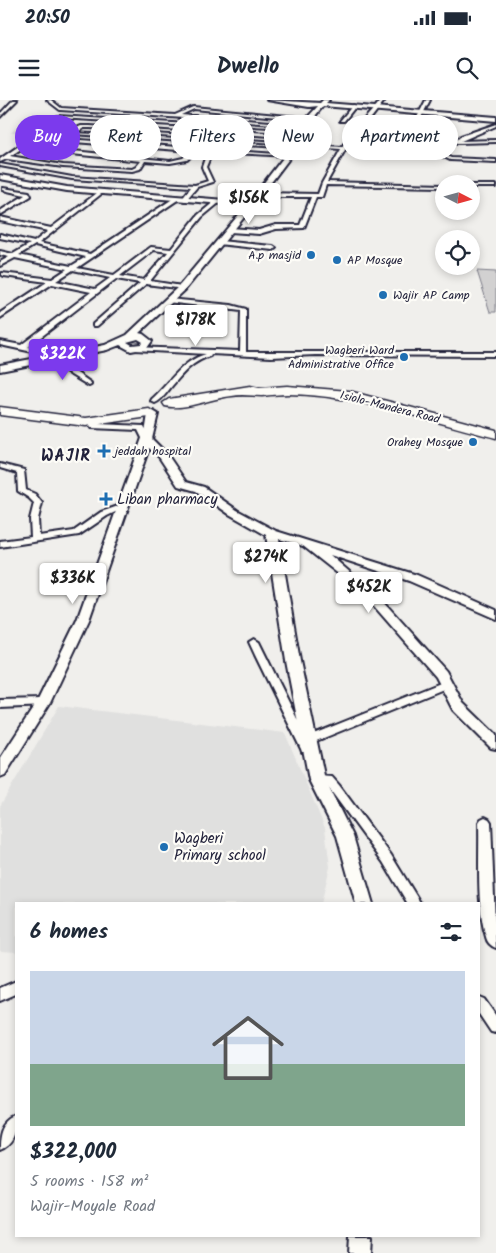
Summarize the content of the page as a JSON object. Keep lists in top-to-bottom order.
{
  "streets": {
    "highway": ["Isiolo-Mandera Road"]
  },
  "districts": ["WAJIR"],
  "places": {
    "other": [
      "A.p masjid",
      "AP Mosque",
      "Wajir AP Camp",
      "Wagberi Ward Administrative Office",
      "Orahey Mosque",
      "Wagberi Primary school"
    ],
    "health": ["jeddah hospital", "Liban pharmacy"]
  },
  "north": "right",
  "page": {
    "status": "20:50",
    "header": "Dwello",
    "chip": [
      "Buy",
      "Rent",
      "Filters",
      "New",
      "Apartment"
    ],
    "price": [
      "$156K",
      "$178K",
      "$322K",
      "$274K",
      "$336K",
      "$452K"
    ],
    "heading": "6 homes",
    "list": [
      {
        "name": "$322,000",
        "note": "5 rooms · 158 m² · Wajir-Moyale Road"
      }
    ]
  }
}
